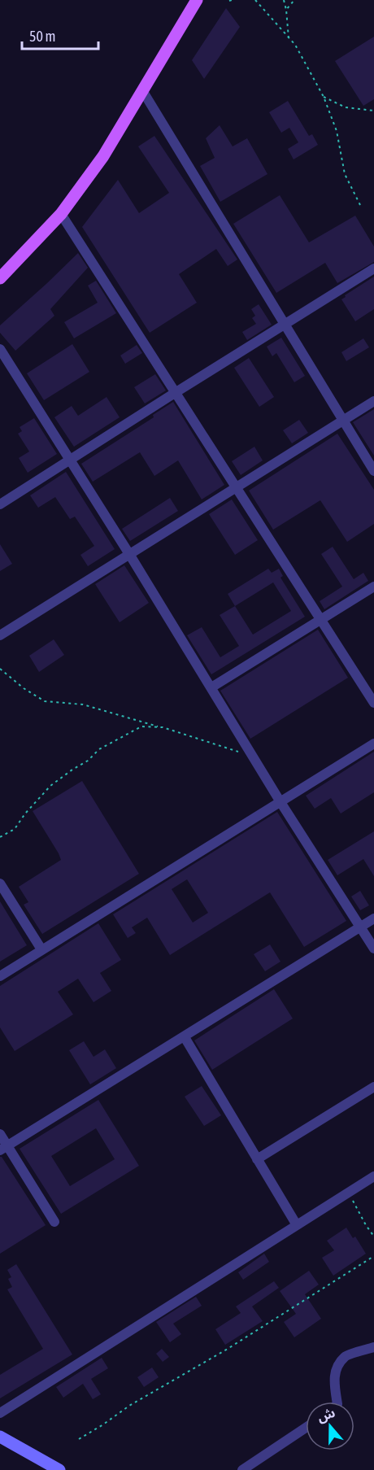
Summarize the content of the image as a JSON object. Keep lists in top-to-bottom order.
{
  "scale_bar": "50 m",
  "north": "top"
}
